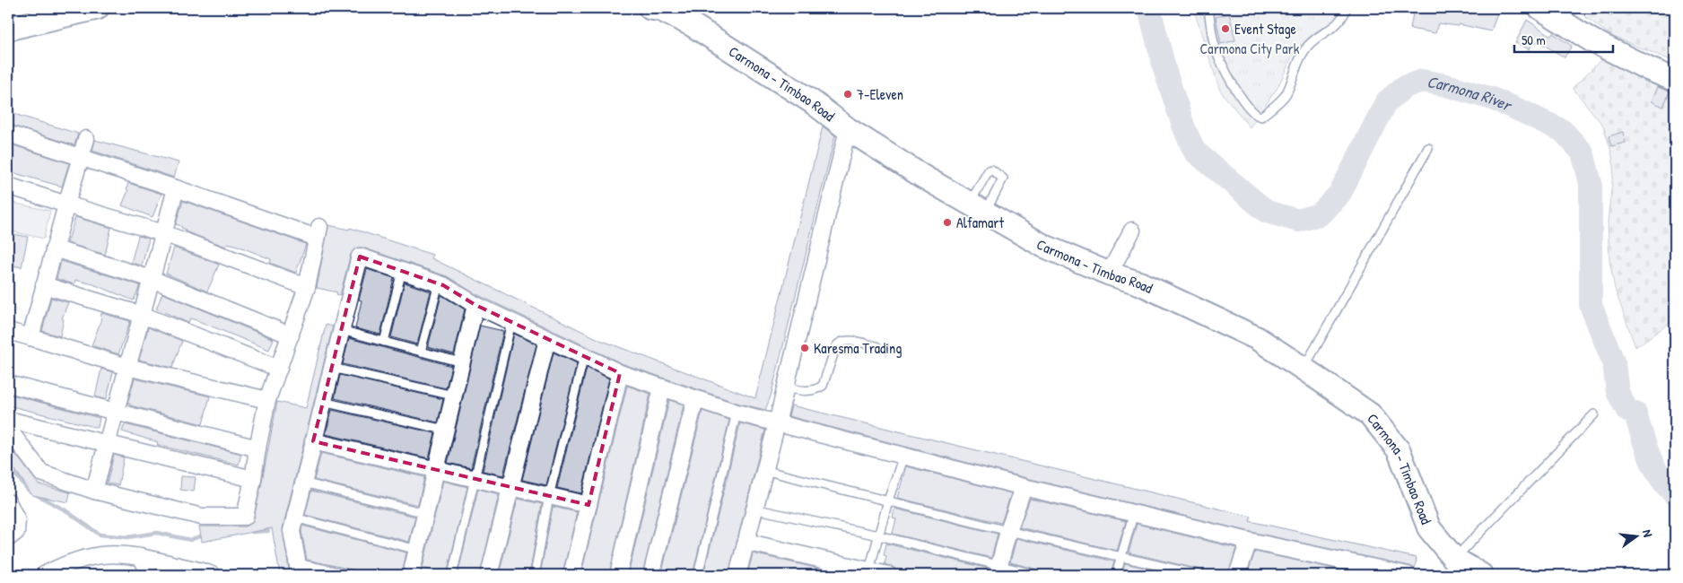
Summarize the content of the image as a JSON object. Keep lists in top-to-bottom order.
{
  "streets": {
    "main road": ["Carmona - Timbao Road"]
  },
  "water": ["Carmona River"],
  "parks": ["Carmona City Park"],
  "places": [
    "Event Stage",
    "7-Eleven",
    "Alfamart",
    "Karesma Trading"
  ],
  "scale_bar": "50 m",
  "north": "right"
}
